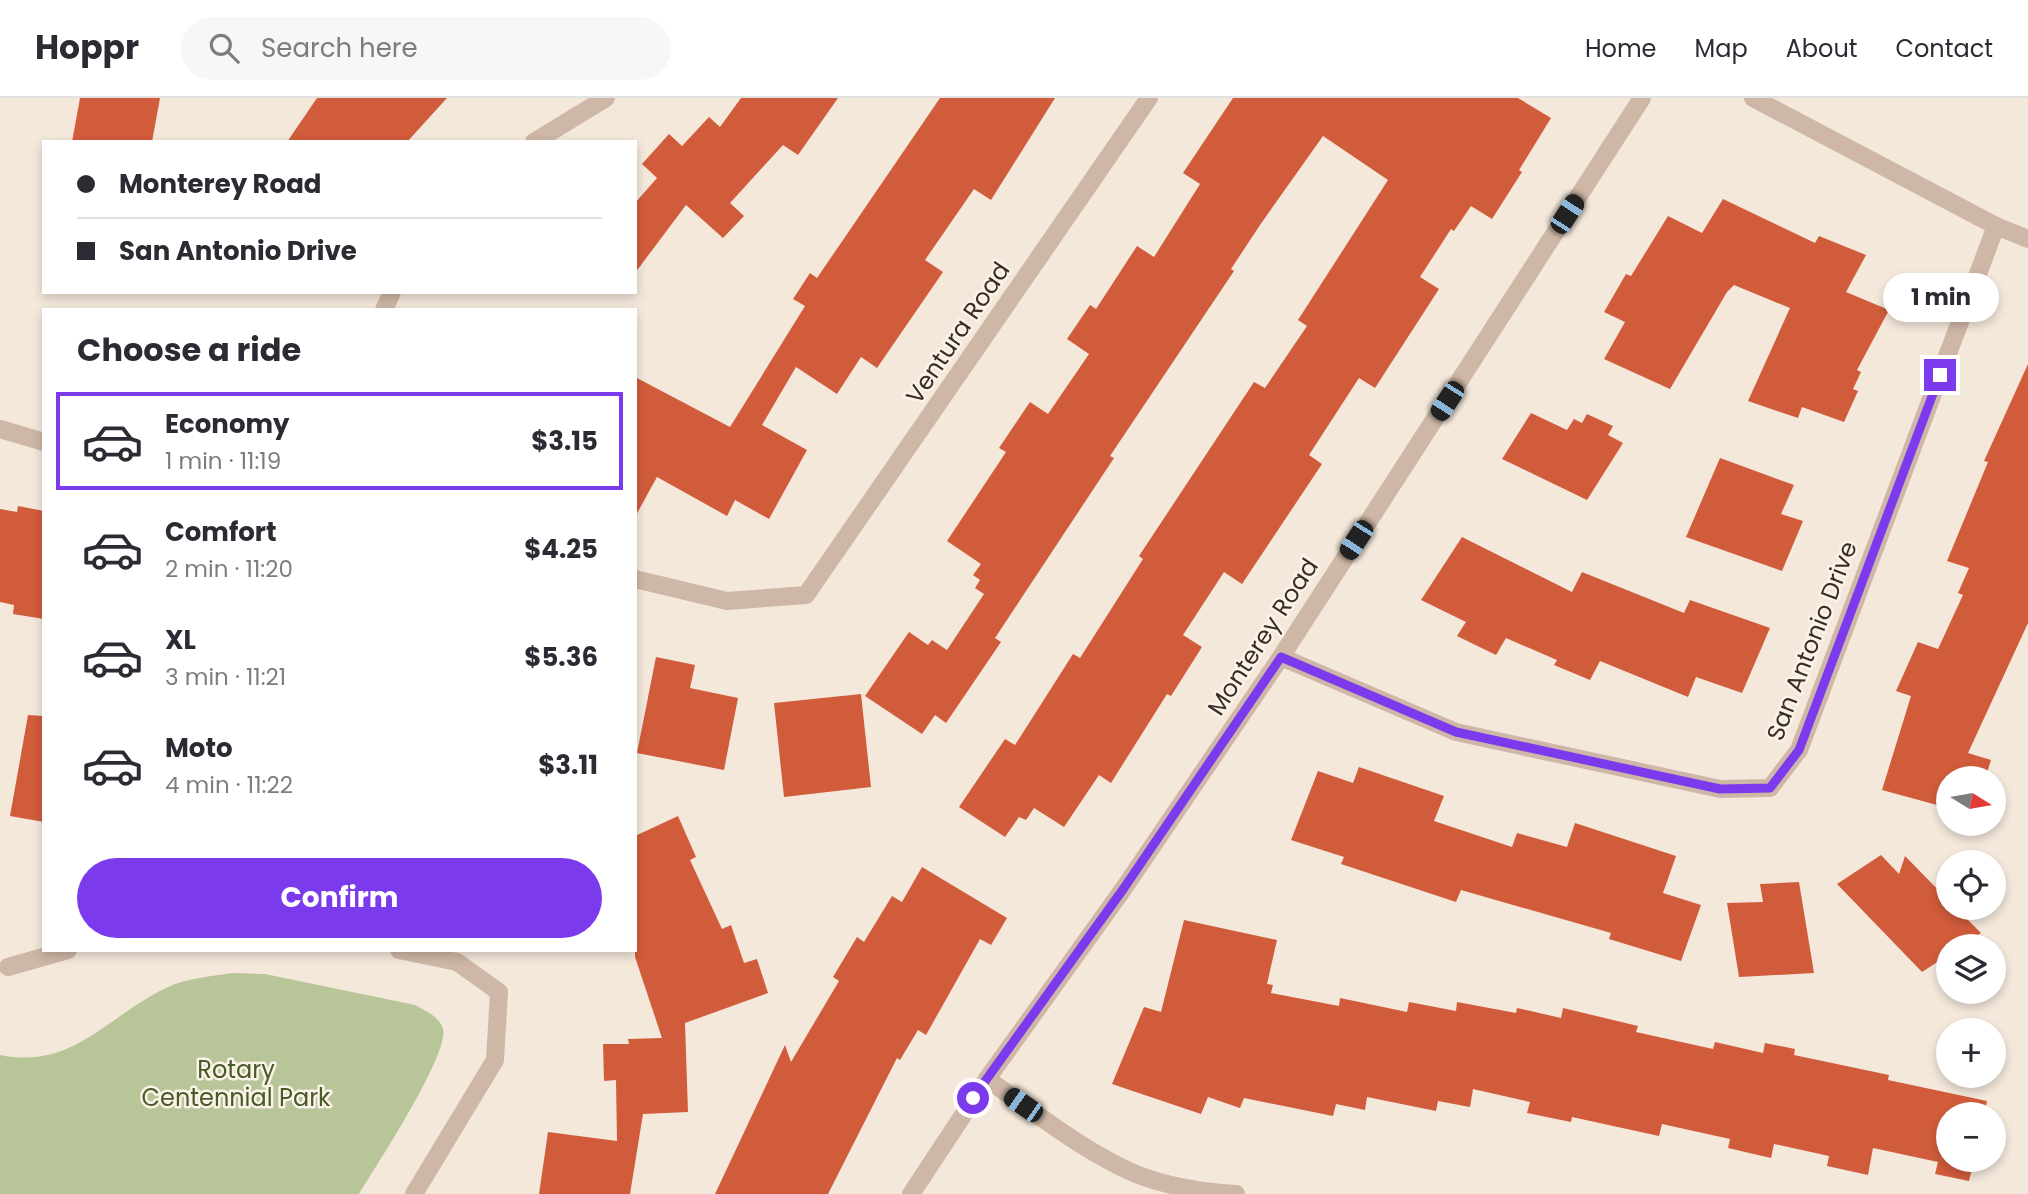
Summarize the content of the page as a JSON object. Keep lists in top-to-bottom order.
{
  "streets": {
    "street": ["Ventura Road", "Monterey Road", "San Antonio Drive"]
  },
  "crossings": [
    ["Monterey Road", "San Antonio Drive"]
  ],
  "parks": ["Rotary Centennial Park"],
  "north": "right",
  "page": {
    "header": "Hoppr",
    "search": "Search here",
    "nav": [
      "Home",
      "Map",
      "About",
      "Contact"
    ],
    "banner": ["Monterey Road", "San Antonio Drive"],
    "bubble": "1 min",
    "heading": "Choose a ride",
    "list": [
      {
        "name": "Economy",
        "note": "1 min · 11:19",
        "value": "$3.15"
      },
      {
        "name": "Comfort",
        "note": "2 min · 11:20",
        "value": "$4.25"
      },
      {
        "name": "XL",
        "note": "3 min · 11:21",
        "value": "$5.36"
      },
      {
        "name": "Moto",
        "note": "4 min · 11:22",
        "value": "$3.11"
      }
    ],
    "map_buttons": ["+", "−"],
    "buttons": "Confirm"
  }
}
